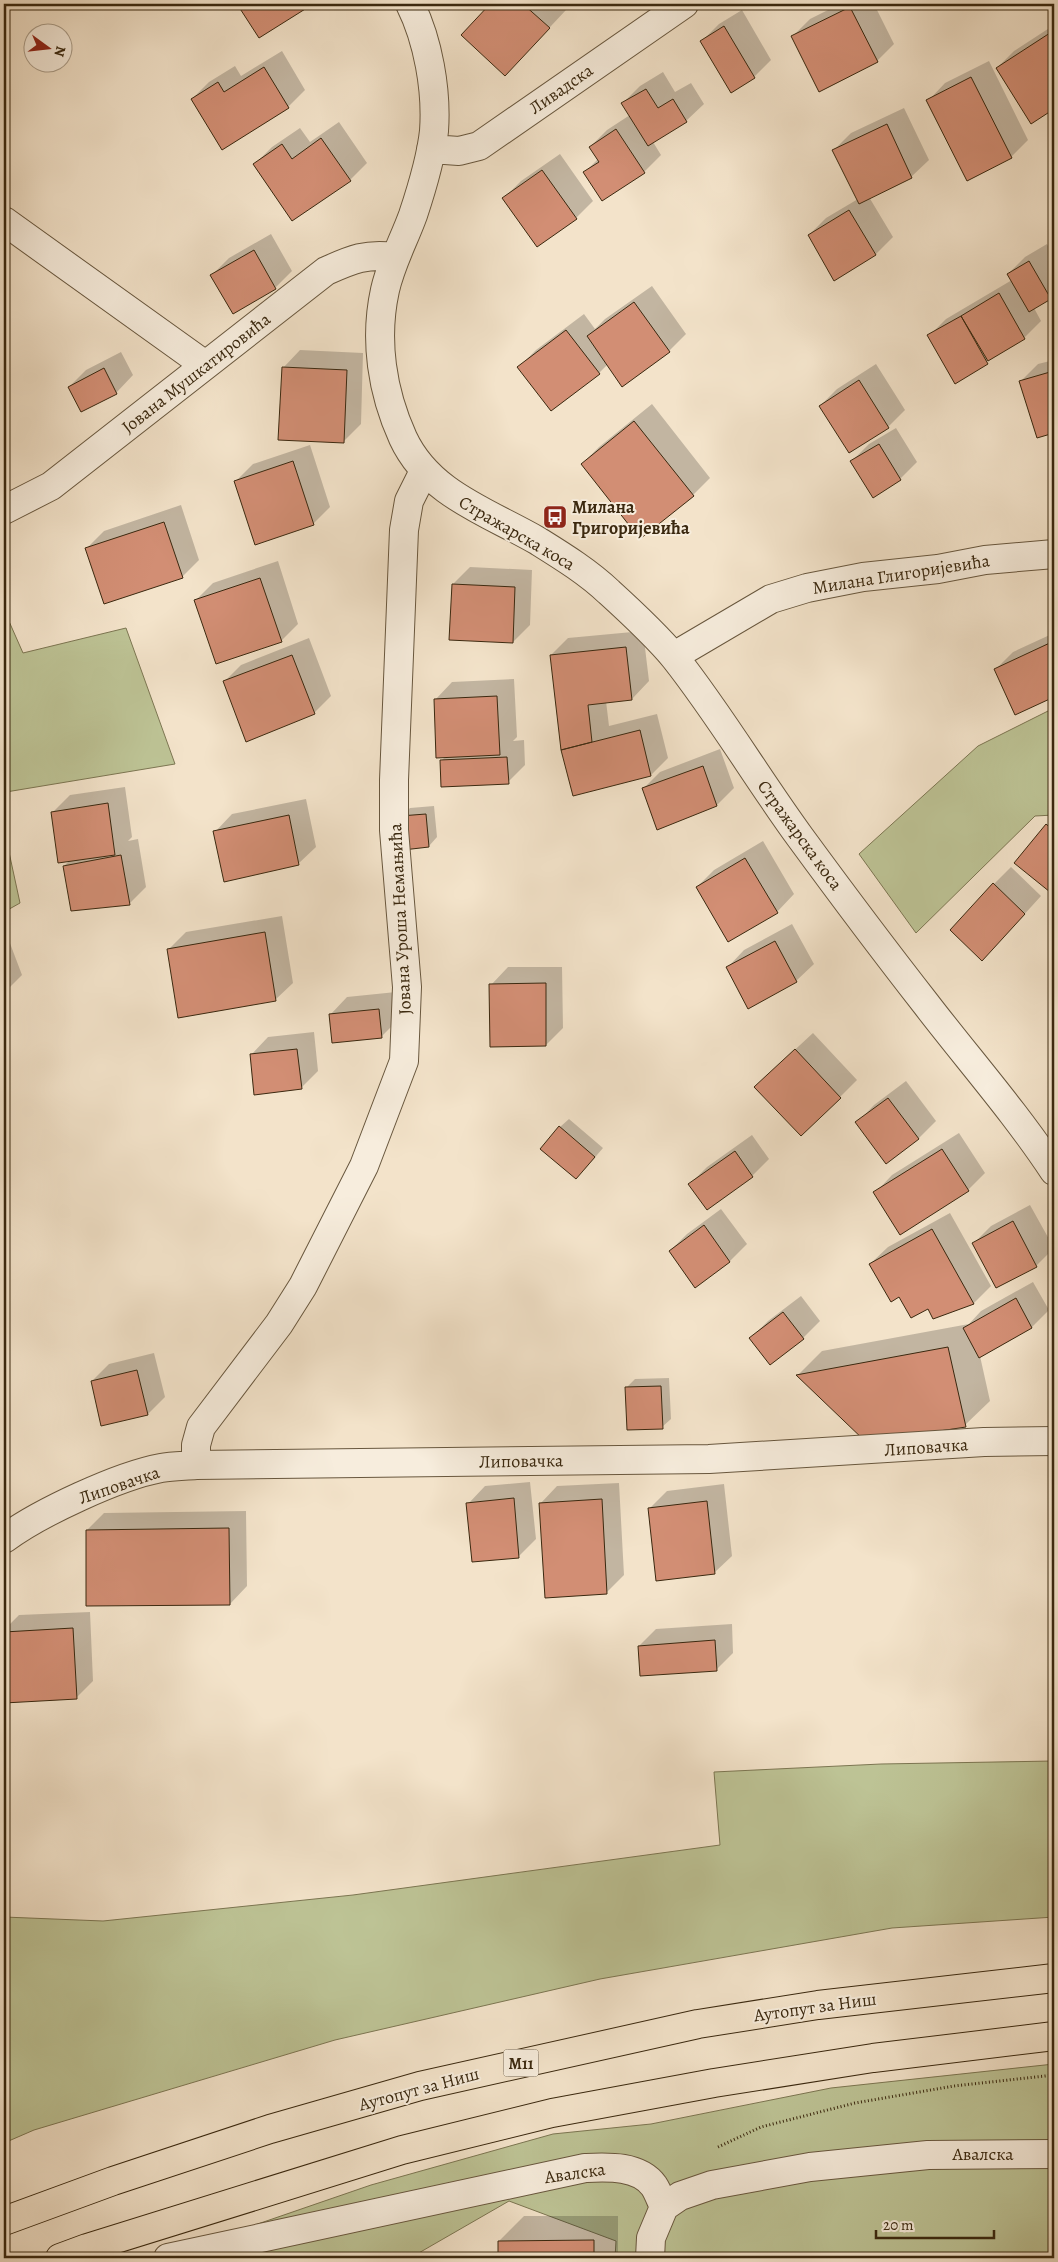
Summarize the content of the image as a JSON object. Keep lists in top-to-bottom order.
{
  "streets": {
    "highway": ["Аутопут за Ниш", "M11"],
    "street": [
      "Ливадска",
      "Јована Мушкатировића",
      "Стражарска коса",
      "Милана Глигоријевића",
      "Јована Уроша Немањића",
      "Липовачка",
      "Авалска"
    ]
  },
  "crossings": [
    ["Ливадска", "Стражарска коса"],
    ["Јована Мушкатировића", "Стражарска коса"],
    ["Стражарска коса", "Милана Глигоријевића"],
    ["Стражарска коса", "Јована Уроша Немањића"],
    ["Јована Уроша Немањића", "Липовачка"]
  ],
  "places": {
    "bus stop": ["Милана Григоријевића"]
  },
  "scale_bar": "20 m",
  "north": "right"
}
